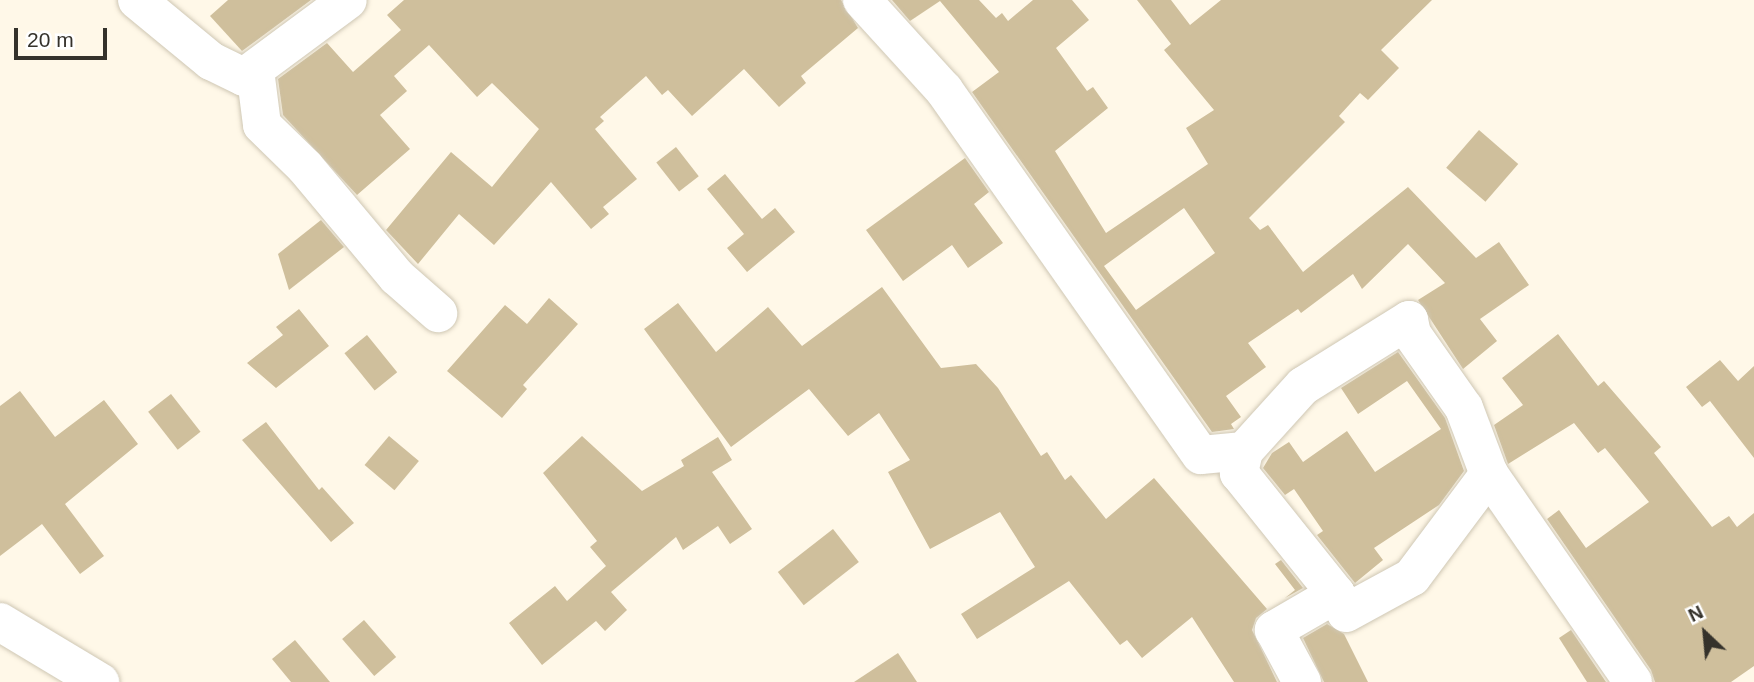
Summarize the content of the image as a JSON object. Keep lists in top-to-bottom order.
{
  "scale_bar": "20 m",
  "north": "top left"
}
